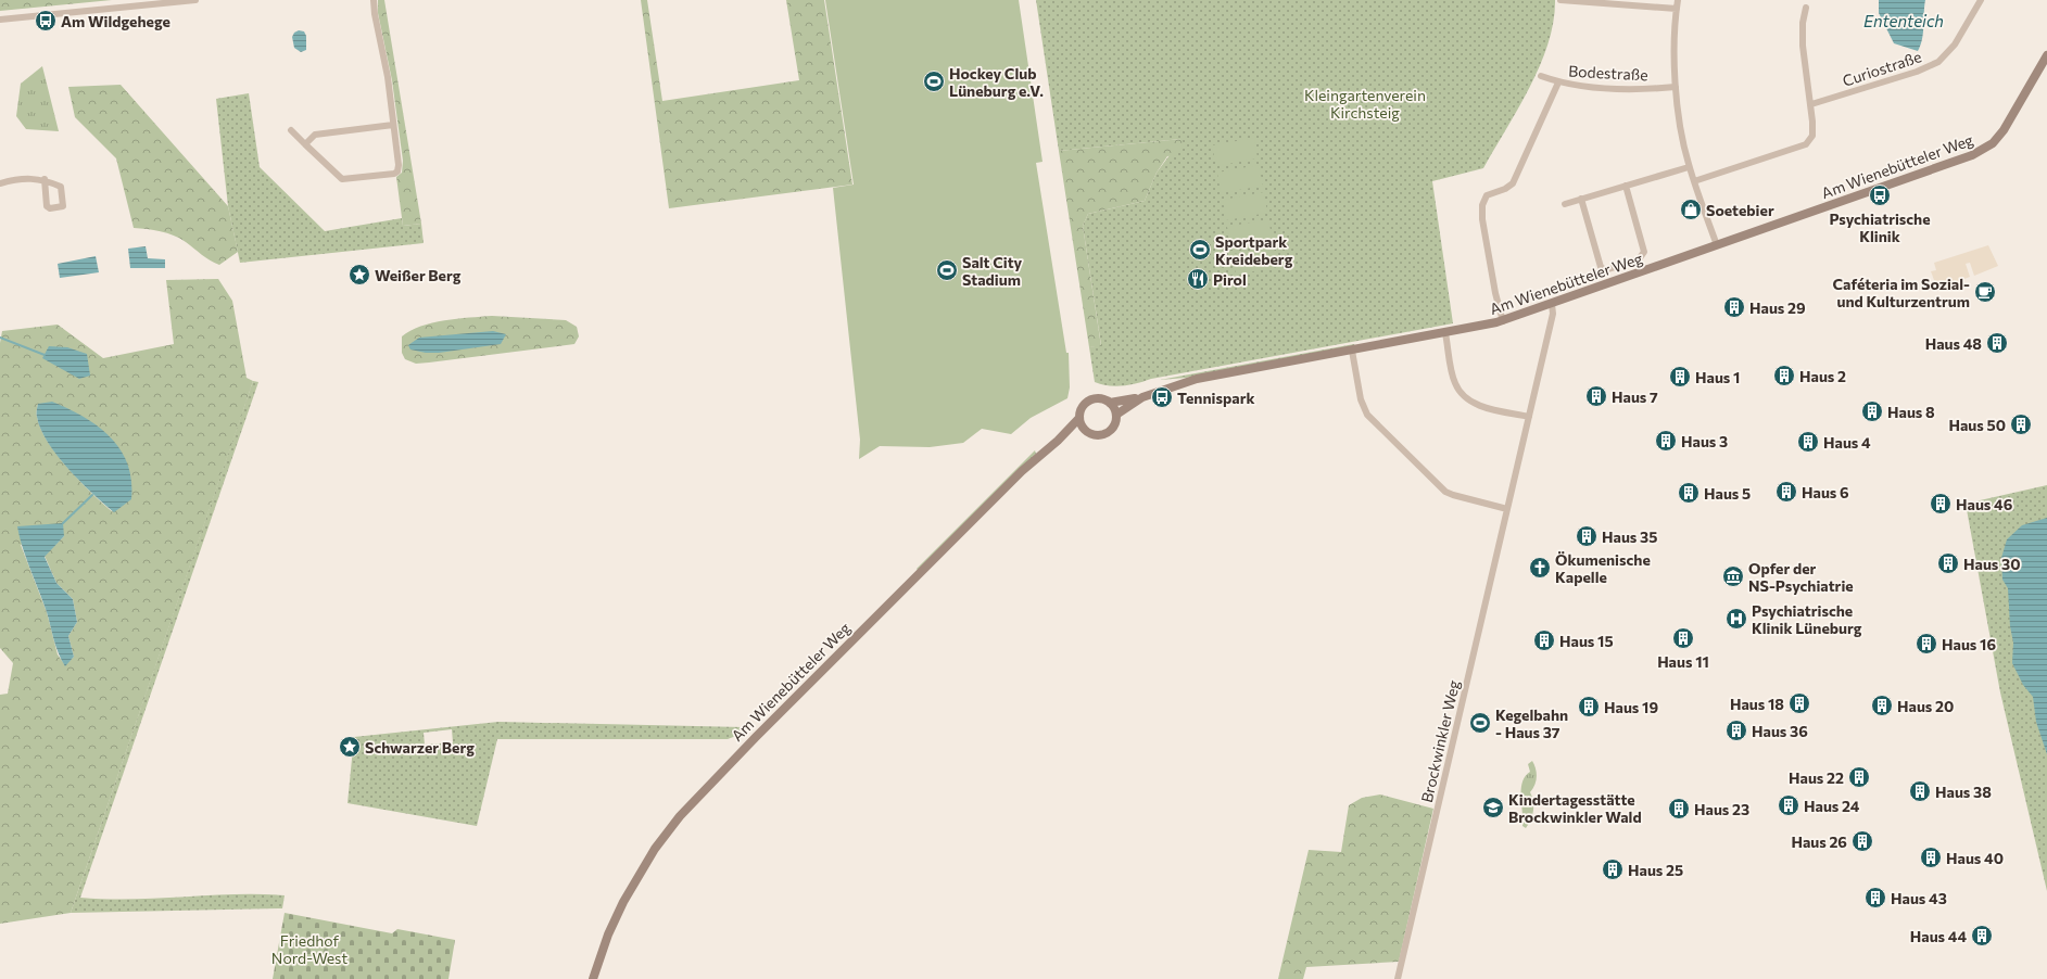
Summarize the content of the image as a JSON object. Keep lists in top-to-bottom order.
{
  "streets": {
    "street": [
      "Curiostraße",
      "Bodestraße",
      "Am Wienebütteler Weg",
      "Brockwinkler Weg"
    ]
  },
  "crossings": [
    ["Am Wienebütteler Weg", "Brockwinkler Weg"]
  ],
  "water": ["Ententeich"],
  "parks": ["Kleingartenverein Kirchsteig", "Friedhof Nord-West"],
  "places": {
    "bus stop": ["Am Wildgehege", "Psychiatrische Klinik", "Tennispark"],
    "sports": [
      "Hockey Club Lüneburg e.V.",
      "Sportpark Kreideberg",
      "Salt City Stadium",
      "Kegelbahn - Haus 37"
    ],
    "shop": ["Soetebier"],
    "place": ["Weißer Berg", "Schwarzer Berg"],
    "restaurant": ["Pirol"],
    "cafe": ["Caféteria im Sozial- und Kulturzentrum"],
    "building": [
      "Haus 29",
      "Haus 48",
      "Haus 2",
      "Haus 1",
      "Haus 7",
      "Haus 8",
      "Haus 50",
      "Haus 3",
      "Haus 4",
      "Haus 6",
      "Haus 5",
      "Haus 46",
      "Haus 35",
      "Haus 30",
      "Haus 11",
      "Haus 15",
      "Haus 16",
      "Haus 18",
      "Haus 20",
      "Haus 19",
      "Haus 36",
      "Haus 22",
      "Haus 38",
      "Haus 24",
      "Haus 23",
      "Haus 26",
      "Haus 40",
      "Haus 25",
      "Haus 43",
      "Haus 44"
    ],
    "church": ["Ökumenische Kapelle"],
    "museum": ["Opfer der NS-Psychiatrie"],
    "hospital": ["Psychiatrische Klinik Lüneburg"],
    "school or university": ["Kindertagesstätte Brockwinkler Wald"]
  }
}
